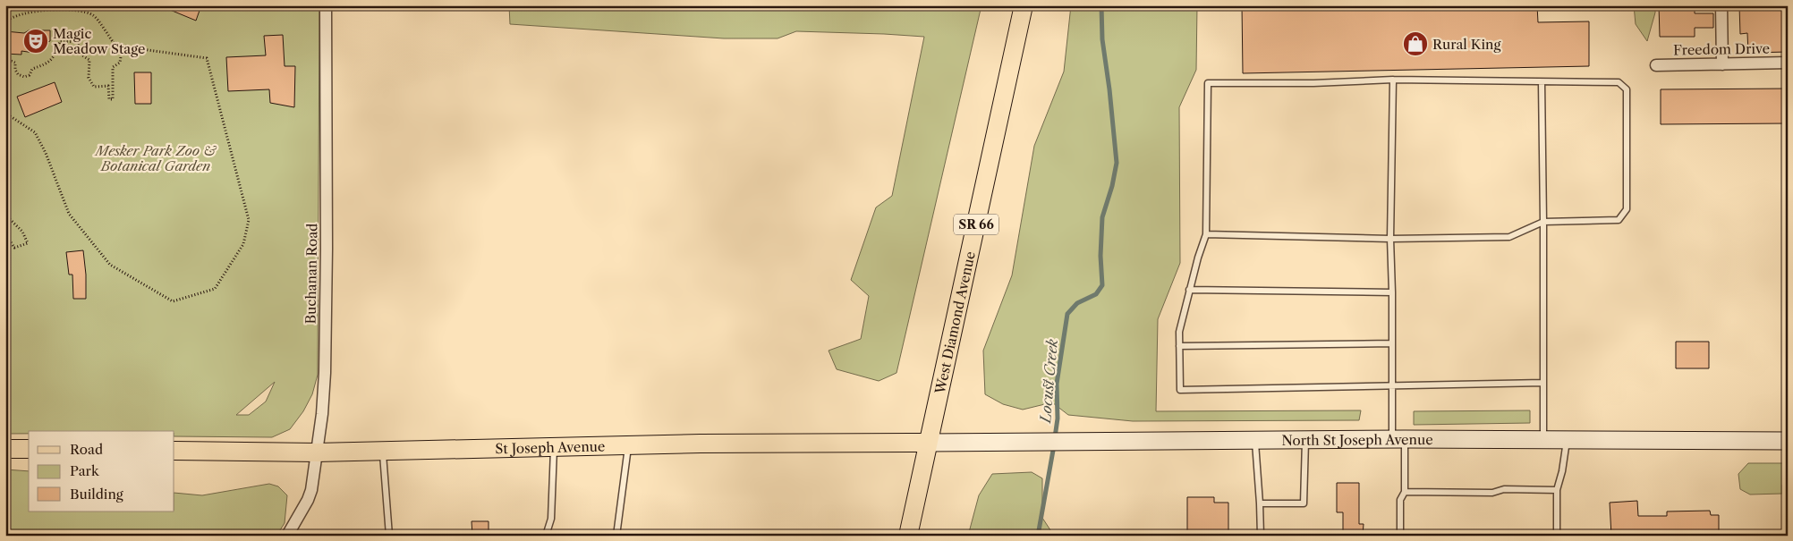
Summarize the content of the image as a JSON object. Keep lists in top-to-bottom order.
{
  "streets": {
    "main road": [
      "SR 66",
      "West Diamond Avenue",
      "North St Joseph Avenue",
      "St Joseph Avenue"
    ],
    "street": ["Freedom Drive", "Buchanan Road"]
  },
  "crossings": [
    ["Buchanan Road", "St Joseph Avenue"],
    ["West Diamond Avenue", "North St Joseph Avenue"],
    ["West Diamond Avenue", "St Joseph Avenue"],
    ["North St Joseph Avenue", "St Joseph Avenue"]
  ],
  "water": ["Locust Creek"],
  "parks": ["Mesker Park Zoo & Botanical Garden"],
  "places": {
    "theatre": ["Magic Meadow Stage"],
    "shop": ["Rural King"]
  },
  "legend": ["Road", "Park", "Building"]
}
